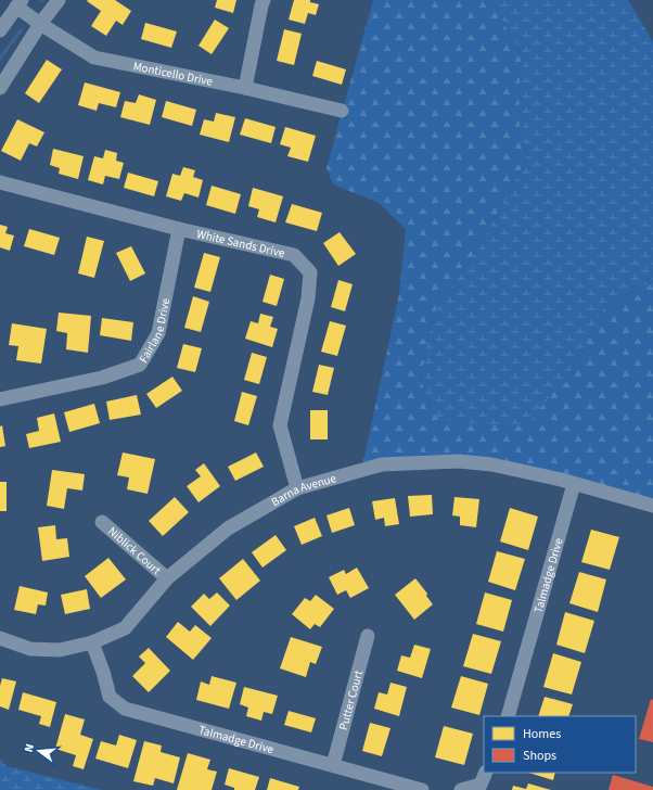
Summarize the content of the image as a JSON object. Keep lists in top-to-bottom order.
{
  "streets": {
    "street": [
      "Monticello Drive",
      "White Sands Drive",
      "Fairlane Drive",
      "Barna Avenue",
      "Niblick Court",
      "Talmadge Drive",
      "Putter Court"
    ]
  },
  "crossings": [
    ["White Sands Drive", "Fairlane Drive"],
    ["White Sands Drive", "Barna Avenue"],
    ["Barna Avenue", "Niblick Court"],
    ["Barna Avenue", "Talmadge Drive"],
    ["Talmadge Drive", "Putter Court"]
  ],
  "legend": ["Homes", "Shops"],
  "north": "left"
}
